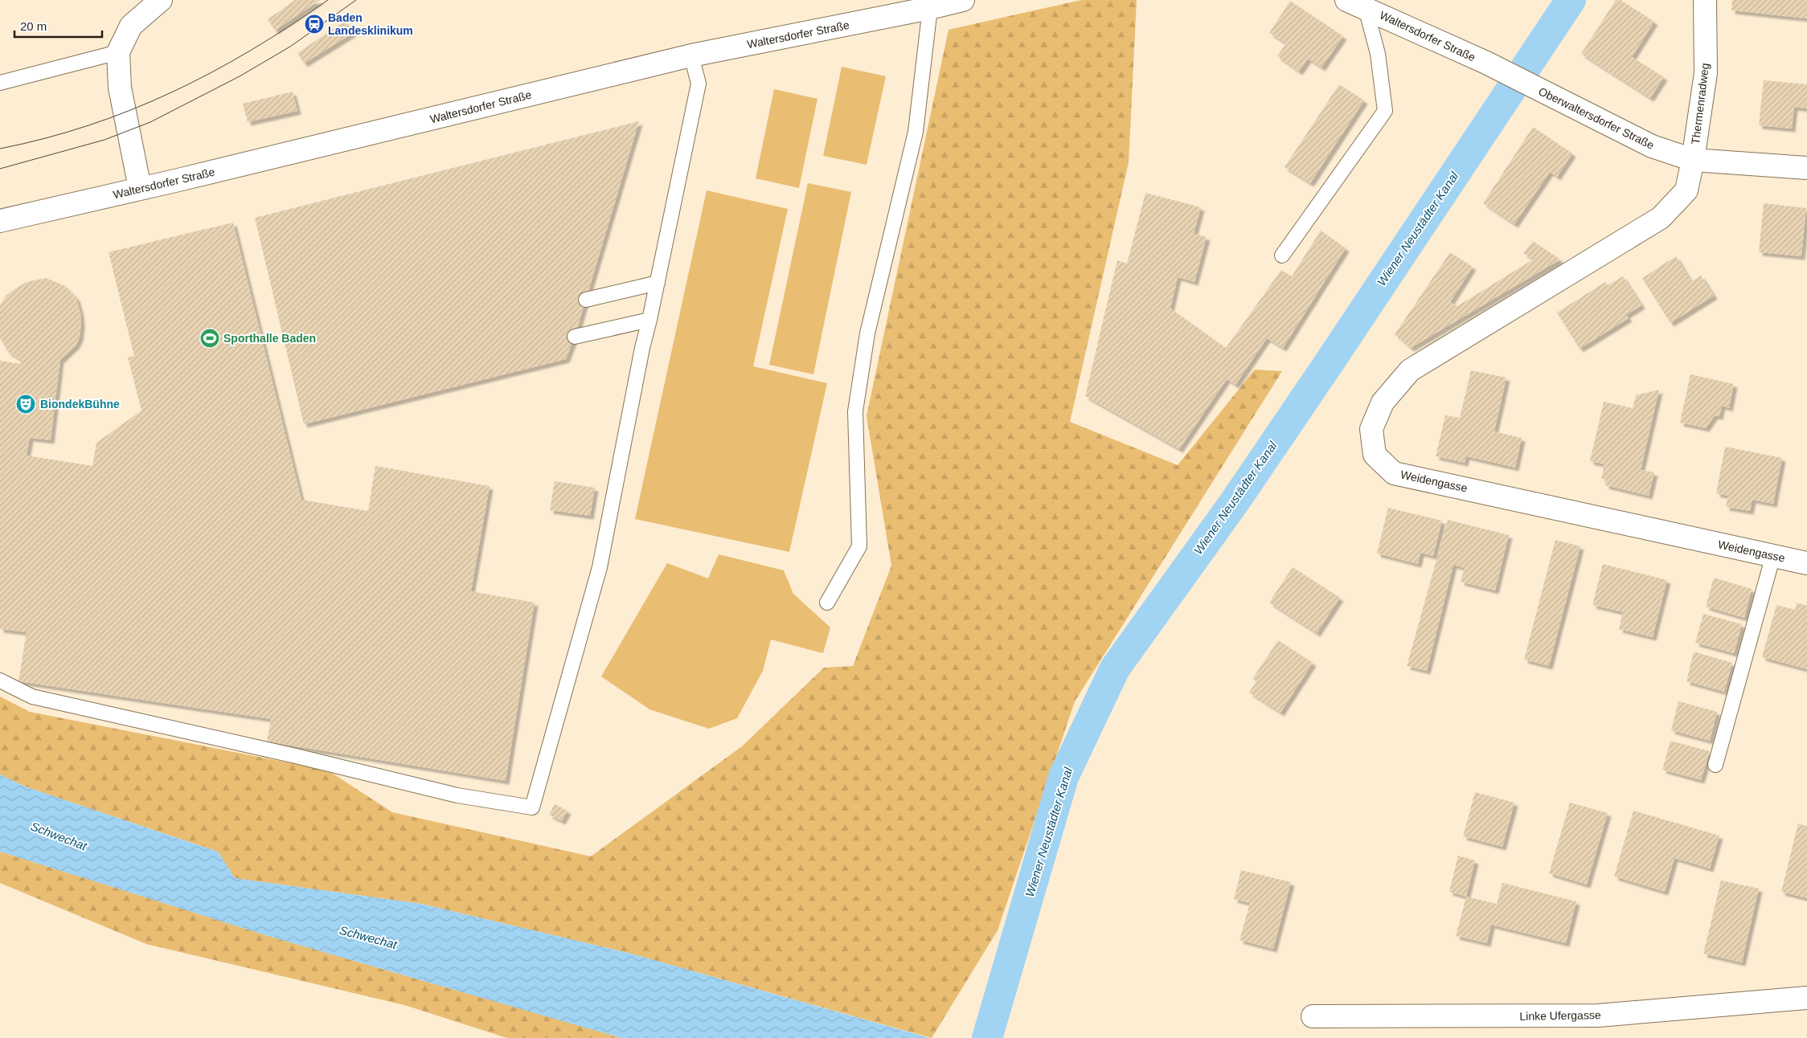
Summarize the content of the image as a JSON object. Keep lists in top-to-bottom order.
{
  "streets": {
    "street": [
      "Waltersdorfer Straße",
      "Thermenradweg",
      "Oberwaltersdorfer Straße",
      "Weidengasse",
      "Linke Ufergasse"
    ]
  },
  "crossings": [
    ["Waltersdorfer Straße", "Oberwaltersdorfer Straße"],
    ["Thermenradweg", "Oberwaltersdorfer Straße"],
    ["Thermenradweg", "Weidengasse"],
    ["Oberwaltersdorfer Straße", "Weidengasse"]
  ],
  "water": ["Wiener Neustädter Kanal", "Schwechat"],
  "places": {
    "station": ["Baden Landesklinikum"],
    "sports": ["Sporthalle Baden"],
    "theatre": ["BiondekBühne"]
  },
  "scale_bar": "20 m"
}
